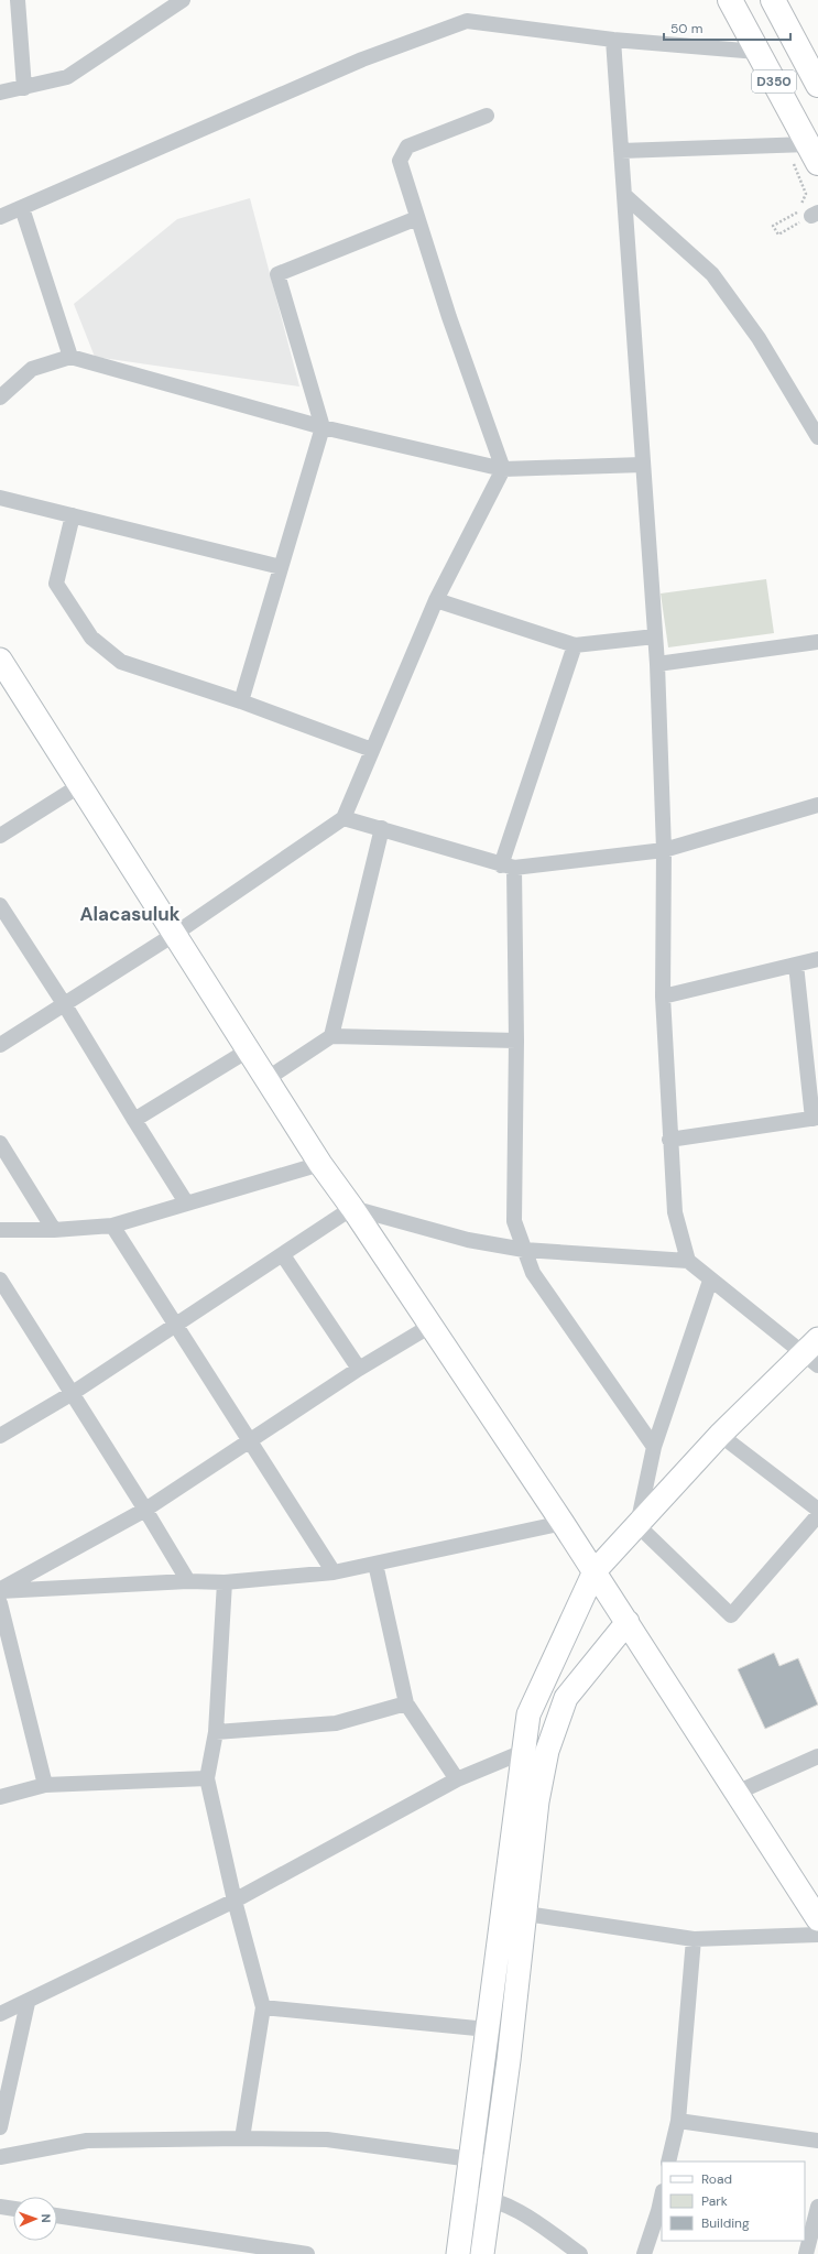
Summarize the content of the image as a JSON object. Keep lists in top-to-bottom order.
{
  "streets": {
    "highway": ["D350"]
  },
  "districts": ["Alacasuluk"],
  "legend": ["Road", "Park", "Building"],
  "scale_bar": "50 m",
  "north": "right"
}
